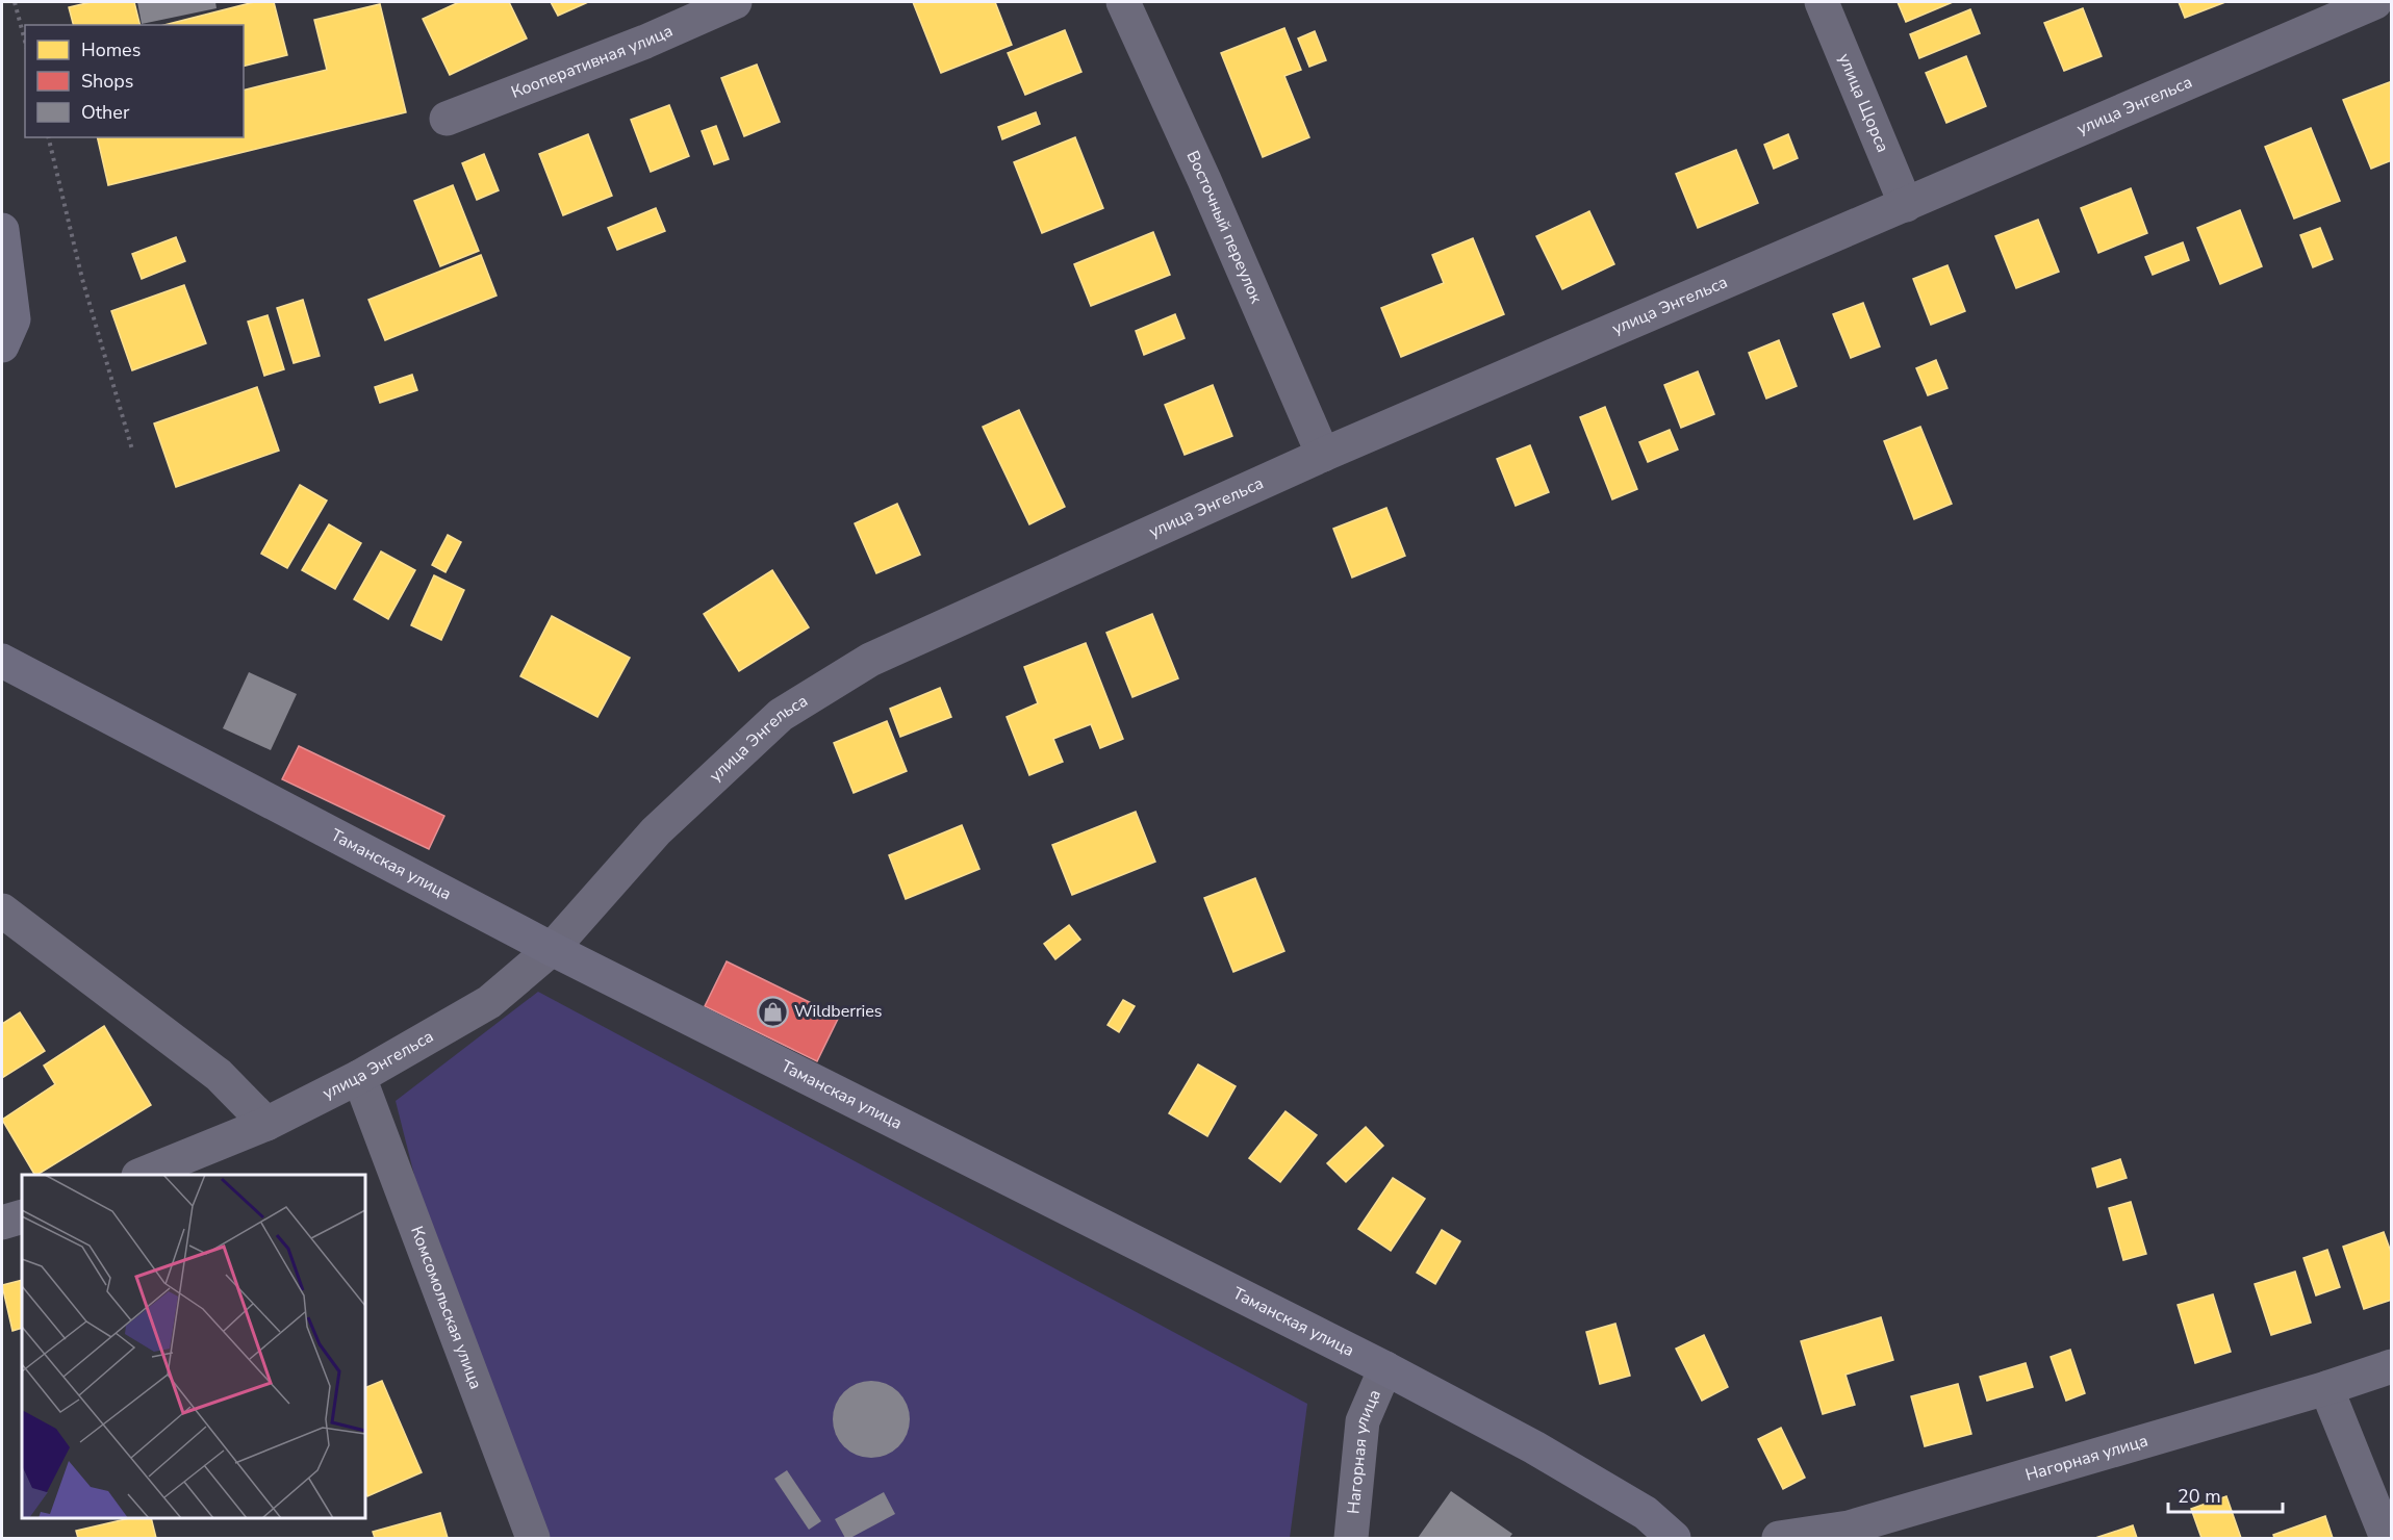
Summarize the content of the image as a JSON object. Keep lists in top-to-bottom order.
{
  "streets": {
    "street": [
      "Кооперативная улица",
      "улица Щорса",
      "улица Энгельса",
      "Восточный переулок",
      "Таманская улица",
      "Комсомольская улица",
      "Нагорная улица"
    ]
  },
  "crossings": [
    ["улица Щорса", "улица Энгельса"],
    ["улица Энгельса", "Восточный переулок"],
    ["улица Энгельса", "Таманская улица"],
    ["улица Энгельса", "Комсомольская улица"],
    ["Таманская улица", "Нагорная улица"]
  ],
  "places": {
    "shop": ["Wildberries"]
  },
  "legend": ["Homes", "Shops", "Other"],
  "scale_bar": "20 m"
}
